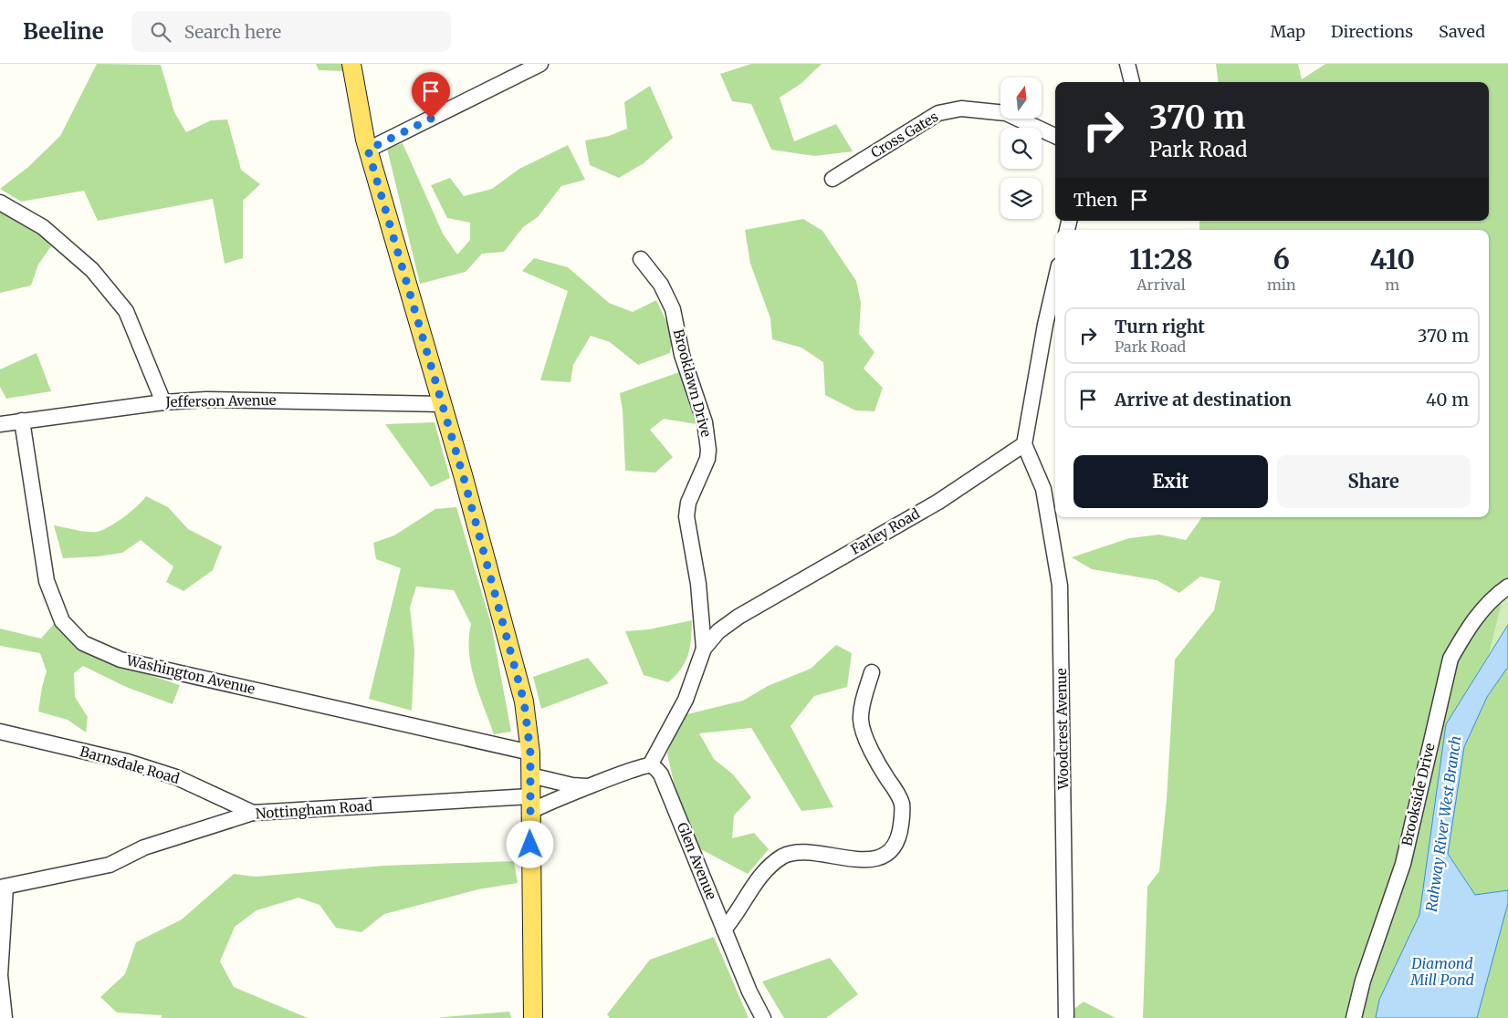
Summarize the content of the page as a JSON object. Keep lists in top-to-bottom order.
{
  "streets": {
    "street": [
      "Cross Gates",
      "Brooklawn Drive",
      "Jefferson Avenue",
      "Farley Road",
      "Washington Avenue",
      "Woodcrest Avenue",
      "Barnsdale Road",
      "Brookside Drive",
      "Nottingham Road",
      "Glen Avenue"
    ]
  },
  "crossings": [
    ["Brooklawn Drive", "Farley Road"],
    ["Jefferson Avenue", "Washington Avenue"],
    ["Farley Road", "Woodcrest Avenue"],
    ["Farley Road", "Glen Avenue"],
    ["Barnsdale Road", "Nottingham Road"]
  ],
  "water": ["Rahway River West Branch", "Diamond Mill Pond"],
  "north": "top",
  "page": {
    "header": "Beeline",
    "search": "Search here",
    "nav": ["Map", "Directions", "Saved"],
    "turn": ["370 m", "Park Road"],
    "then": "Then",
    "eta": [
      "11:28",
      "Arrival",
      "6",
      "min",
      "410",
      "m"
    ],
    "list": [
      {
        "name": "Turn right",
        "note": "Park Road",
        "value": "370 m"
      },
      {
        "name": "Arrive at destination",
        "value": "40 m"
      }
    ],
    "buttons": ["Exit", "Share"]
  }
}
